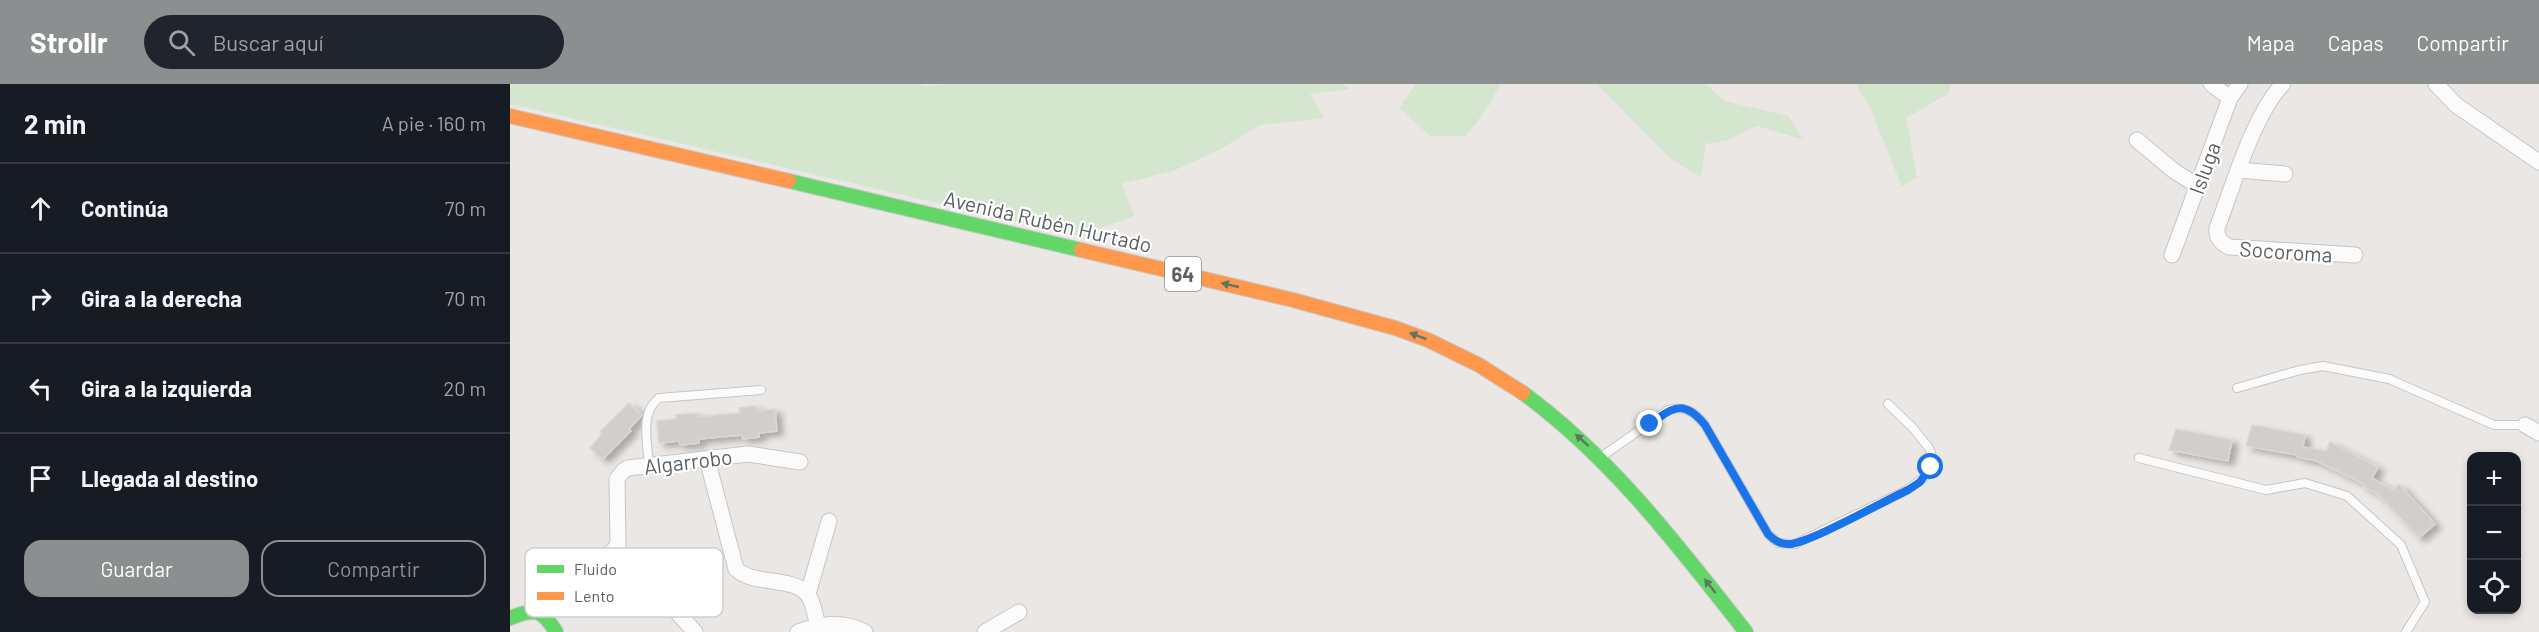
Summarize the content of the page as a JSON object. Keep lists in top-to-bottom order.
{
  "streets": {
    "main road": ["Avenida Rubén Hurtado", "64"],
    "street": ["Isluga", "Socoroma", "Algarrobo"]
  },
  "crossings": [
    ["Isluga", "Socoroma"]
  ],
  "one_way": ["Avenida Rubén Hurtado"],
  "legend": ["Fluido", "Lento"],
  "page": {
    "header": "Strollr",
    "search": "Buscar aquí",
    "nav": ["Mapa", "Capas", "Compartir"],
    "heading": ["2 min", "A pie · 160 m"],
    "list": [
      ["Continúa", "70 m"],
      ["Gira a la derecha", "70 m"],
      ["Gira a la izquierda", "20 m"],
      "Llegada al destino"
    ],
    "map_buttons": ["+", "−"],
    "buttons": ["Guardar", "Compartir"]
  }
}
